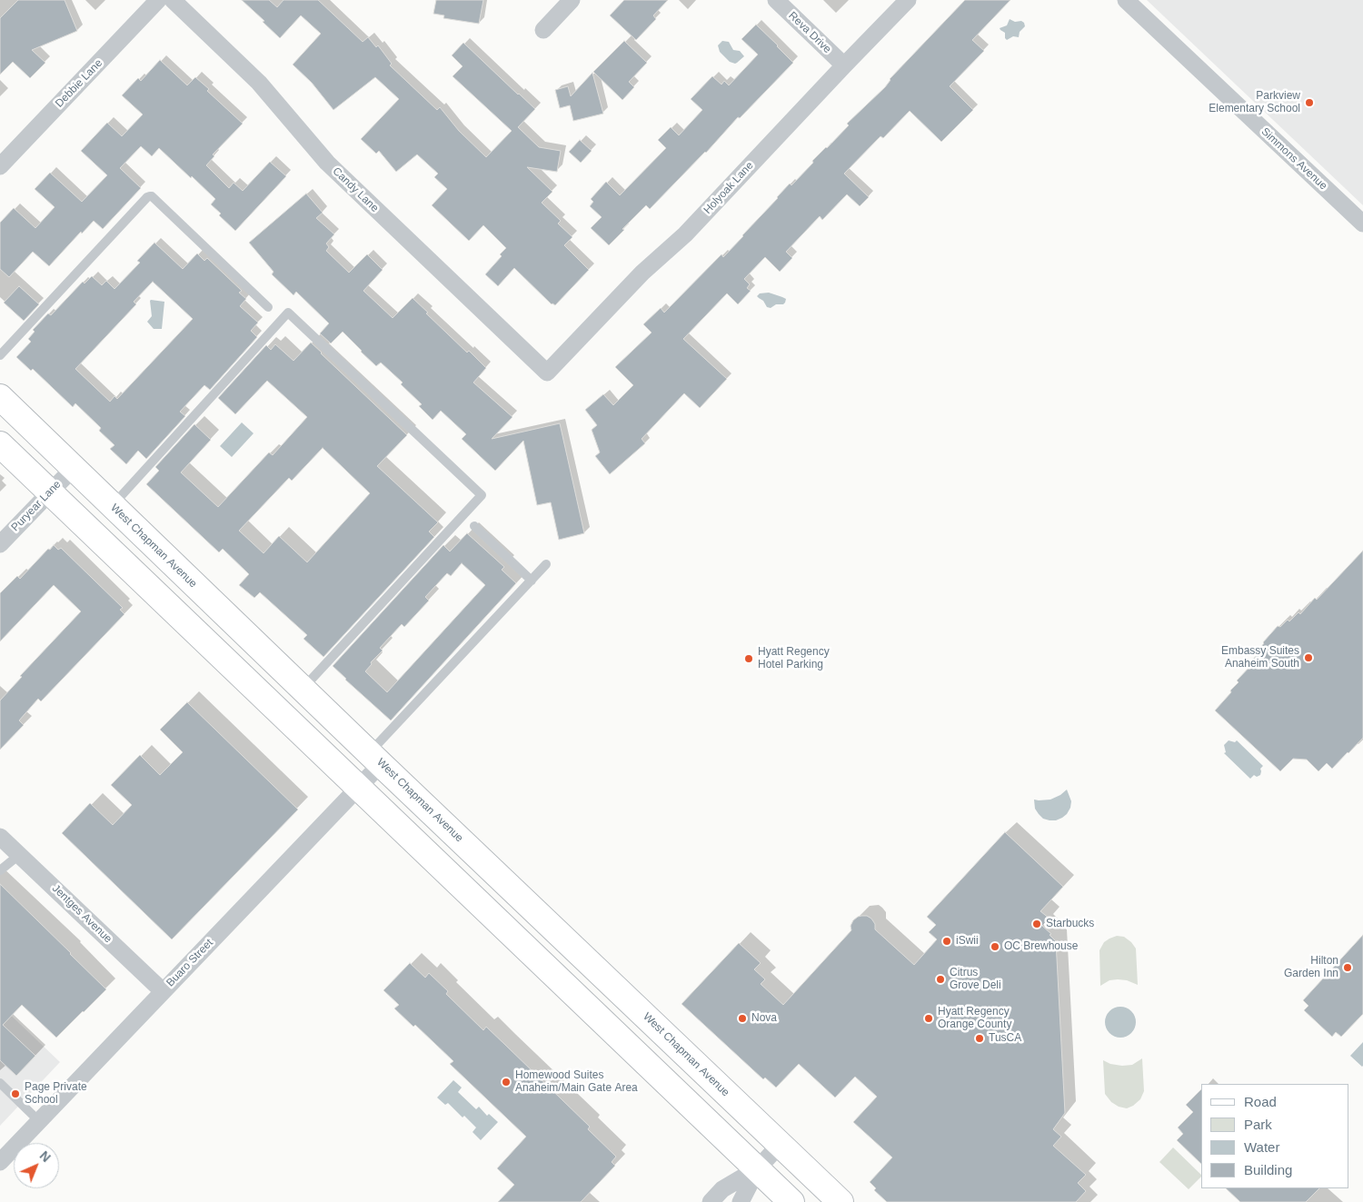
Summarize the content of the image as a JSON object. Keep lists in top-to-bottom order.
{
  "streets": {
    "main road": ["West Chapman Avenue"],
    "street": [
      "Reva Drive",
      "Debbie Lane",
      "Simmons Avenue",
      "Holyoak Lane",
      "Candy Lane",
      "Puryear Lane",
      "Jentges Avenue",
      "Buaro Street"
    ]
  },
  "crossings": [
    ["Reva Drive", "Holyoak Lane"],
    ["Holyoak Lane", "Candy Lane"],
    ["Puryear Lane", "West Chapman Avenue"],
    ["West Chapman Avenue", "Buaro Street"],
    ["Jentges Avenue", "Buaro Street"]
  ],
  "places": [
    "Parkview Elementary School",
    "Embassy Suites Anaheim South",
    "Hyatt Regency Hotel Parking",
    "Starbucks",
    "iSwii",
    "OC Brewhouse",
    "Hilton Garden Inn",
    "Citrus Grove Deli",
    "Nova",
    "Hyatt Regency Orange County",
    "TusCA",
    "Homewood Suites Anaheim/Main Gate Area",
    "Page Private School"
  ],
  "legend": [
    "Road",
    "Park",
    "Water",
    "Building"
  ],
  "north": "top right"
}
